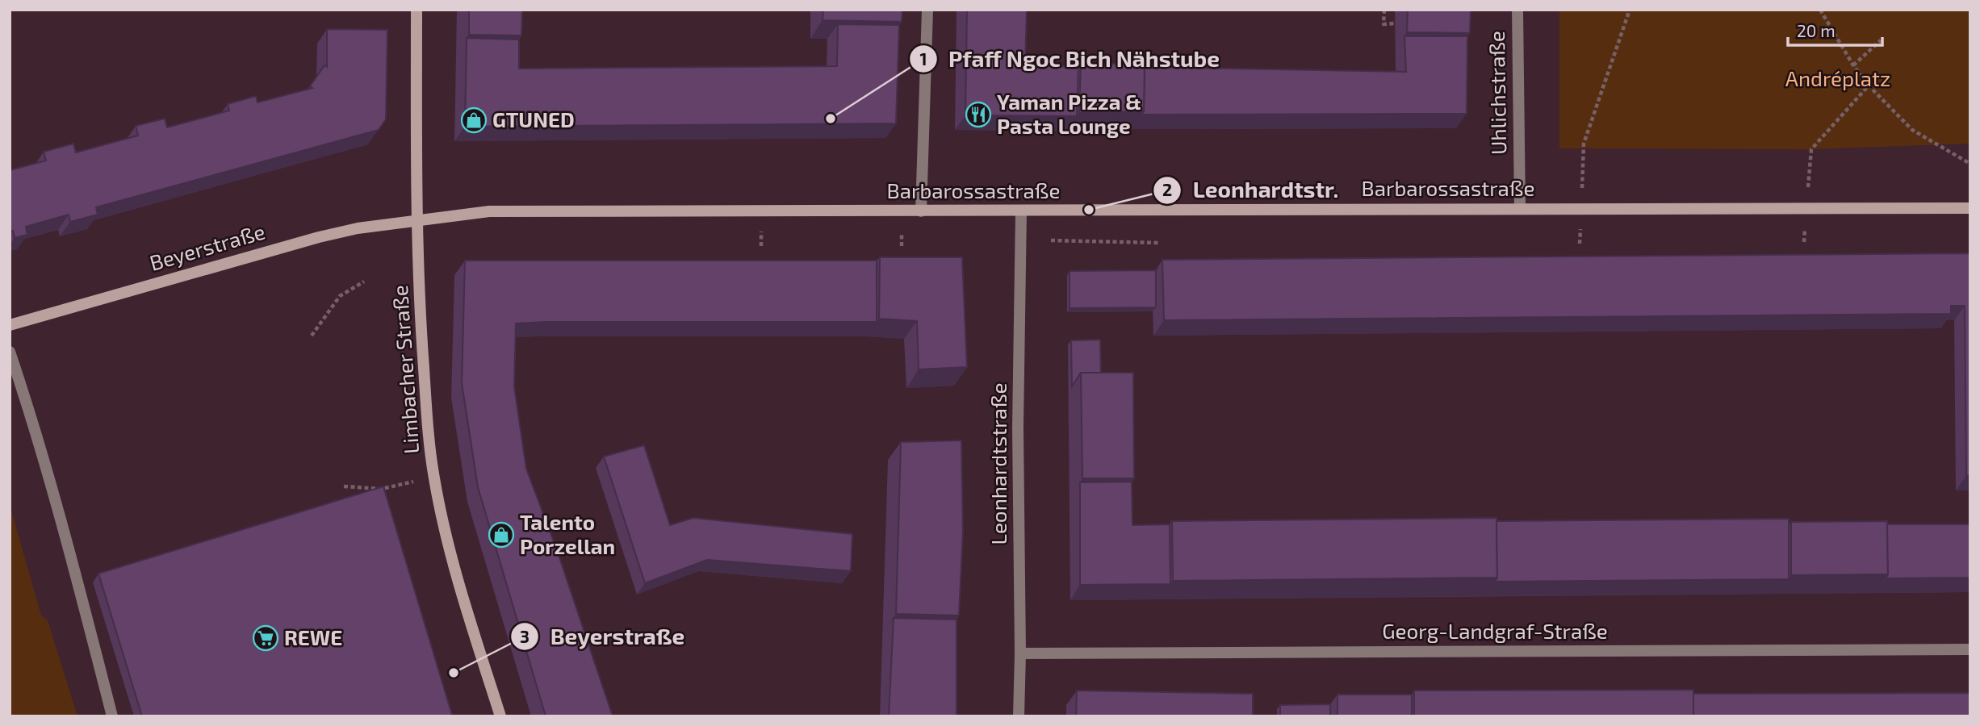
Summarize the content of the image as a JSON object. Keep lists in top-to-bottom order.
{
  "streets": {
    "street": [
      "Uhlichstraße",
      "Barbarossastraße",
      "Beyerstraße",
      "Limbacher Straße",
      "Leonhardtstraße",
      "Georg-Landgraf-Straße"
    ]
  },
  "crossings": [
    ["Uhlichstraße", "Barbarossastraße"],
    ["Barbarossastraße", "Beyerstraße"],
    ["Barbarossastraße", "Limbacher Straße"],
    ["Barbarossastraße", "Leonhardtstraße"],
    ["Beyerstraße", "Limbacher Straße"],
    ["Leonhardtstraße", "Georg-Landgraf-Straße"]
  ],
  "parks": ["Andréplatz"],
  "places": {
    "restaurant": ["Yaman Pizza & Pasta Lounge"],
    "other": ["Pfaff Ngoc Bich Nähstube", "Leonhardtstr.", "Beyerstraße"],
    "shop": ["GTUNED", "Talento Porzellan"],
    "supermarket": ["REWE"]
  },
  "scale_bar": "20 m"
}
